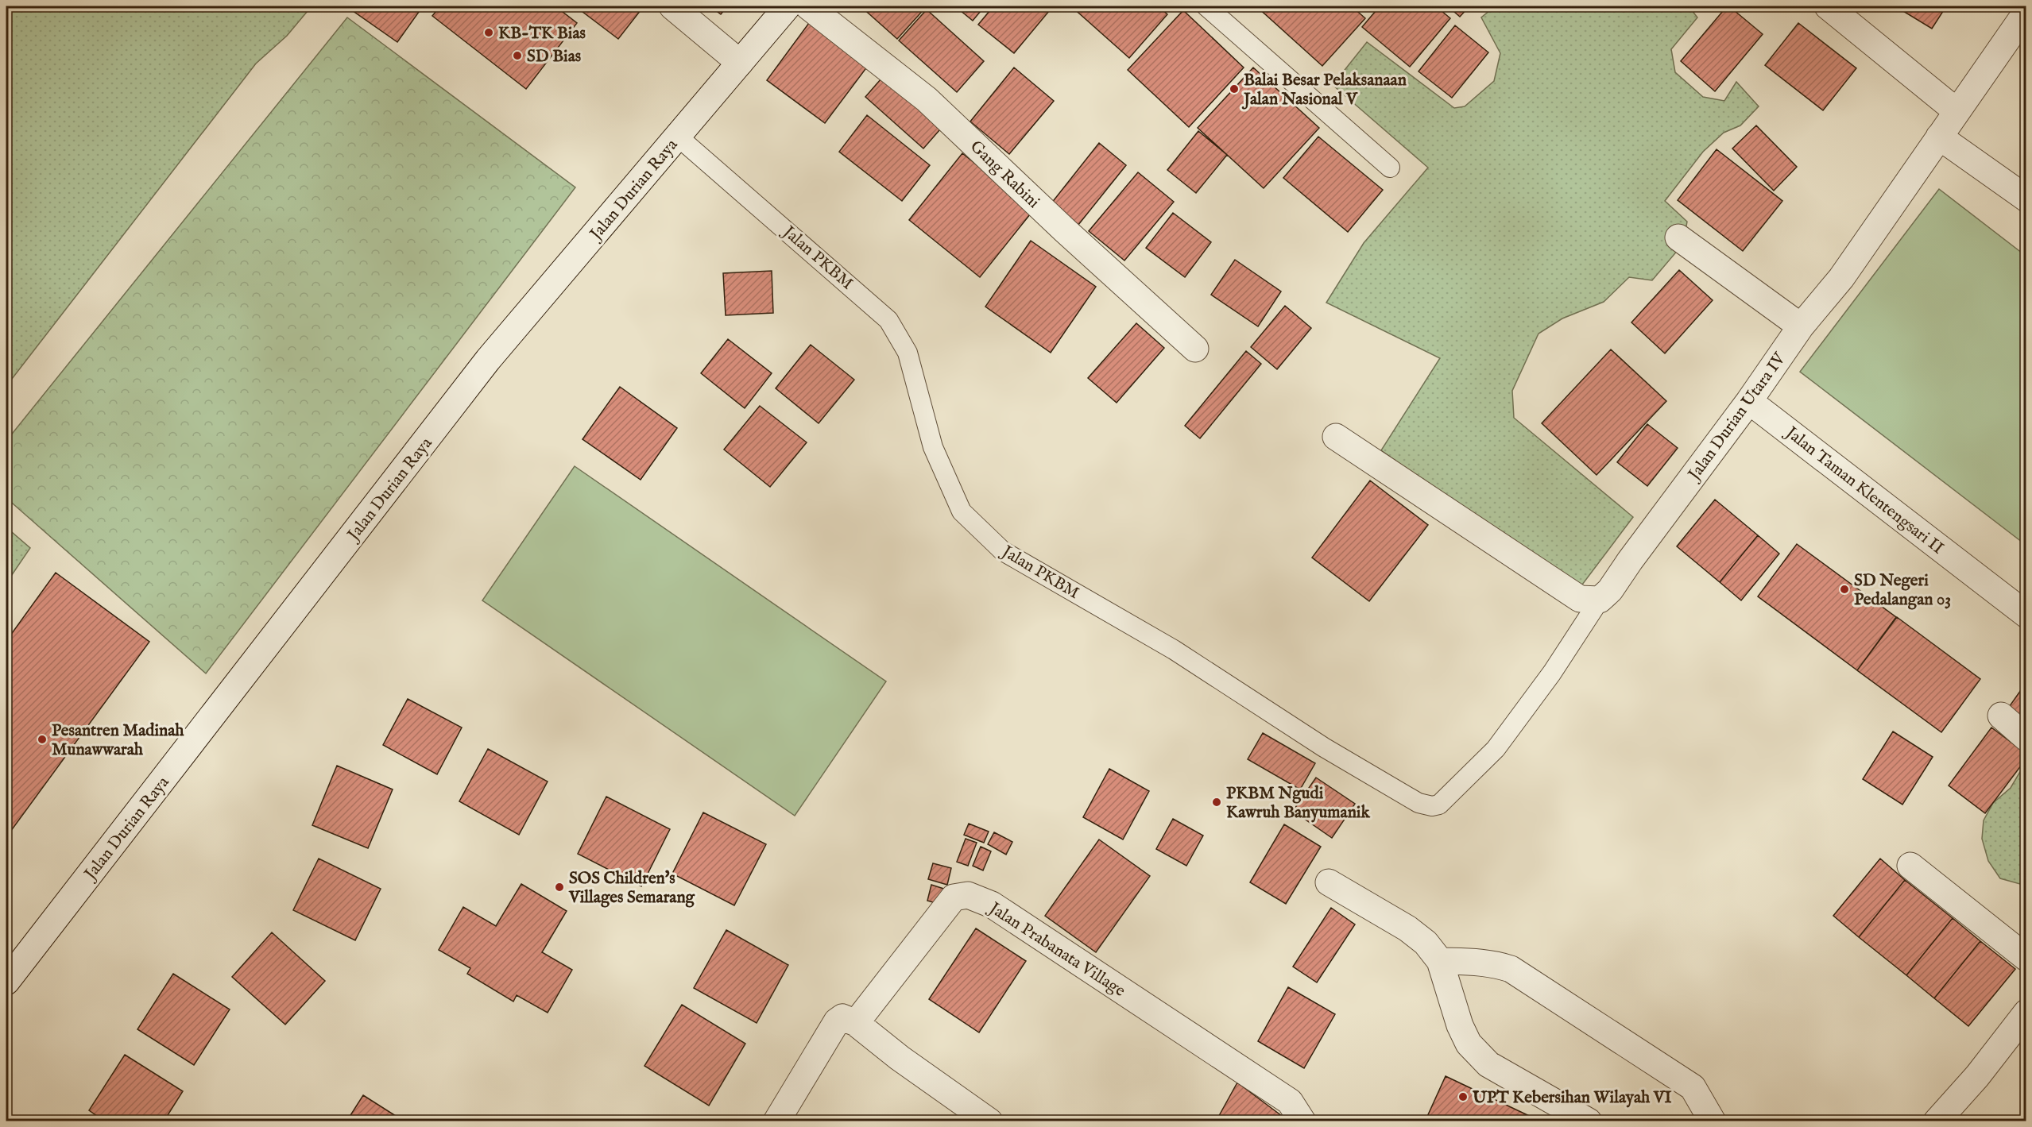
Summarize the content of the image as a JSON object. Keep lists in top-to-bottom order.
{
  "streets": {
    "street": [
      "Gang Rabini",
      "Jalan Durian Raya",
      "Jalan Durian Utara IV",
      "Jalan Taman Klentengsari II",
      "Jalan Prabanata Village"
    ],
    "lane": ["Jalan PKBM"]
  },
  "crossings": [
    ["Jalan Durian Raya", "Jalan PKBM"],
    ["Jalan PKBM", "Jalan Durian Utara IV"],
    ["Jalan Durian Utara IV", "Jalan Taman Klentengsari II"]
  ],
  "places": [
    "KB-TK Bias",
    "SD Bias",
    "Balai Besar Pelaksanaan Jalan Nasional V",
    "SD Negeri Pedalangan 03",
    "Pesantren Madinah Munawwarah",
    "PKBM Ngudi Kawruh Banyumanik",
    "SOS Children's Villages Semarang",
    "UPT Kebersihan Wilayah VI"
  ]
}
